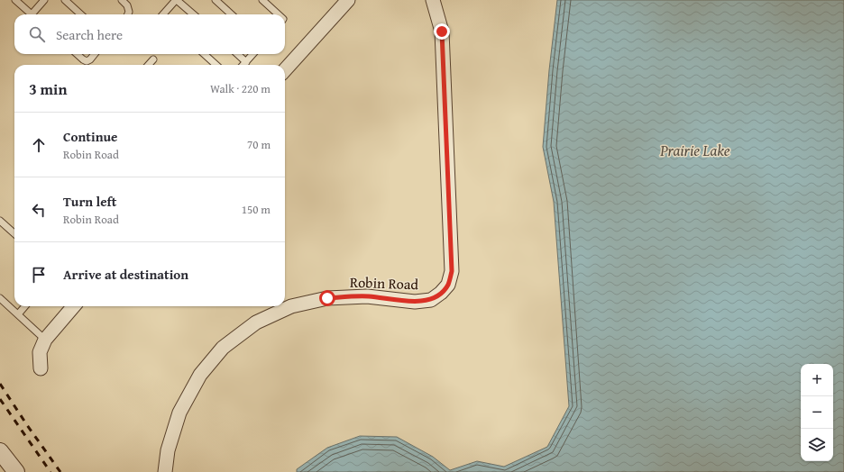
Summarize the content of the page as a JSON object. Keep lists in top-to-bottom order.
{
  "streets": {
    "street": ["Robin Road"]
  },
  "water": ["Prairie Lake"],
  "page": {
    "search": "Search here",
    "heading": ["3 min", "Walk · 220 m"],
    "list": [
      ["Continue", "Robin Road", "70 m"],
      ["Turn left", "Robin Road", "150 m"],
      "Arrive at destination"
    ],
    "map_buttons": ["+", "−"]
  }
}
